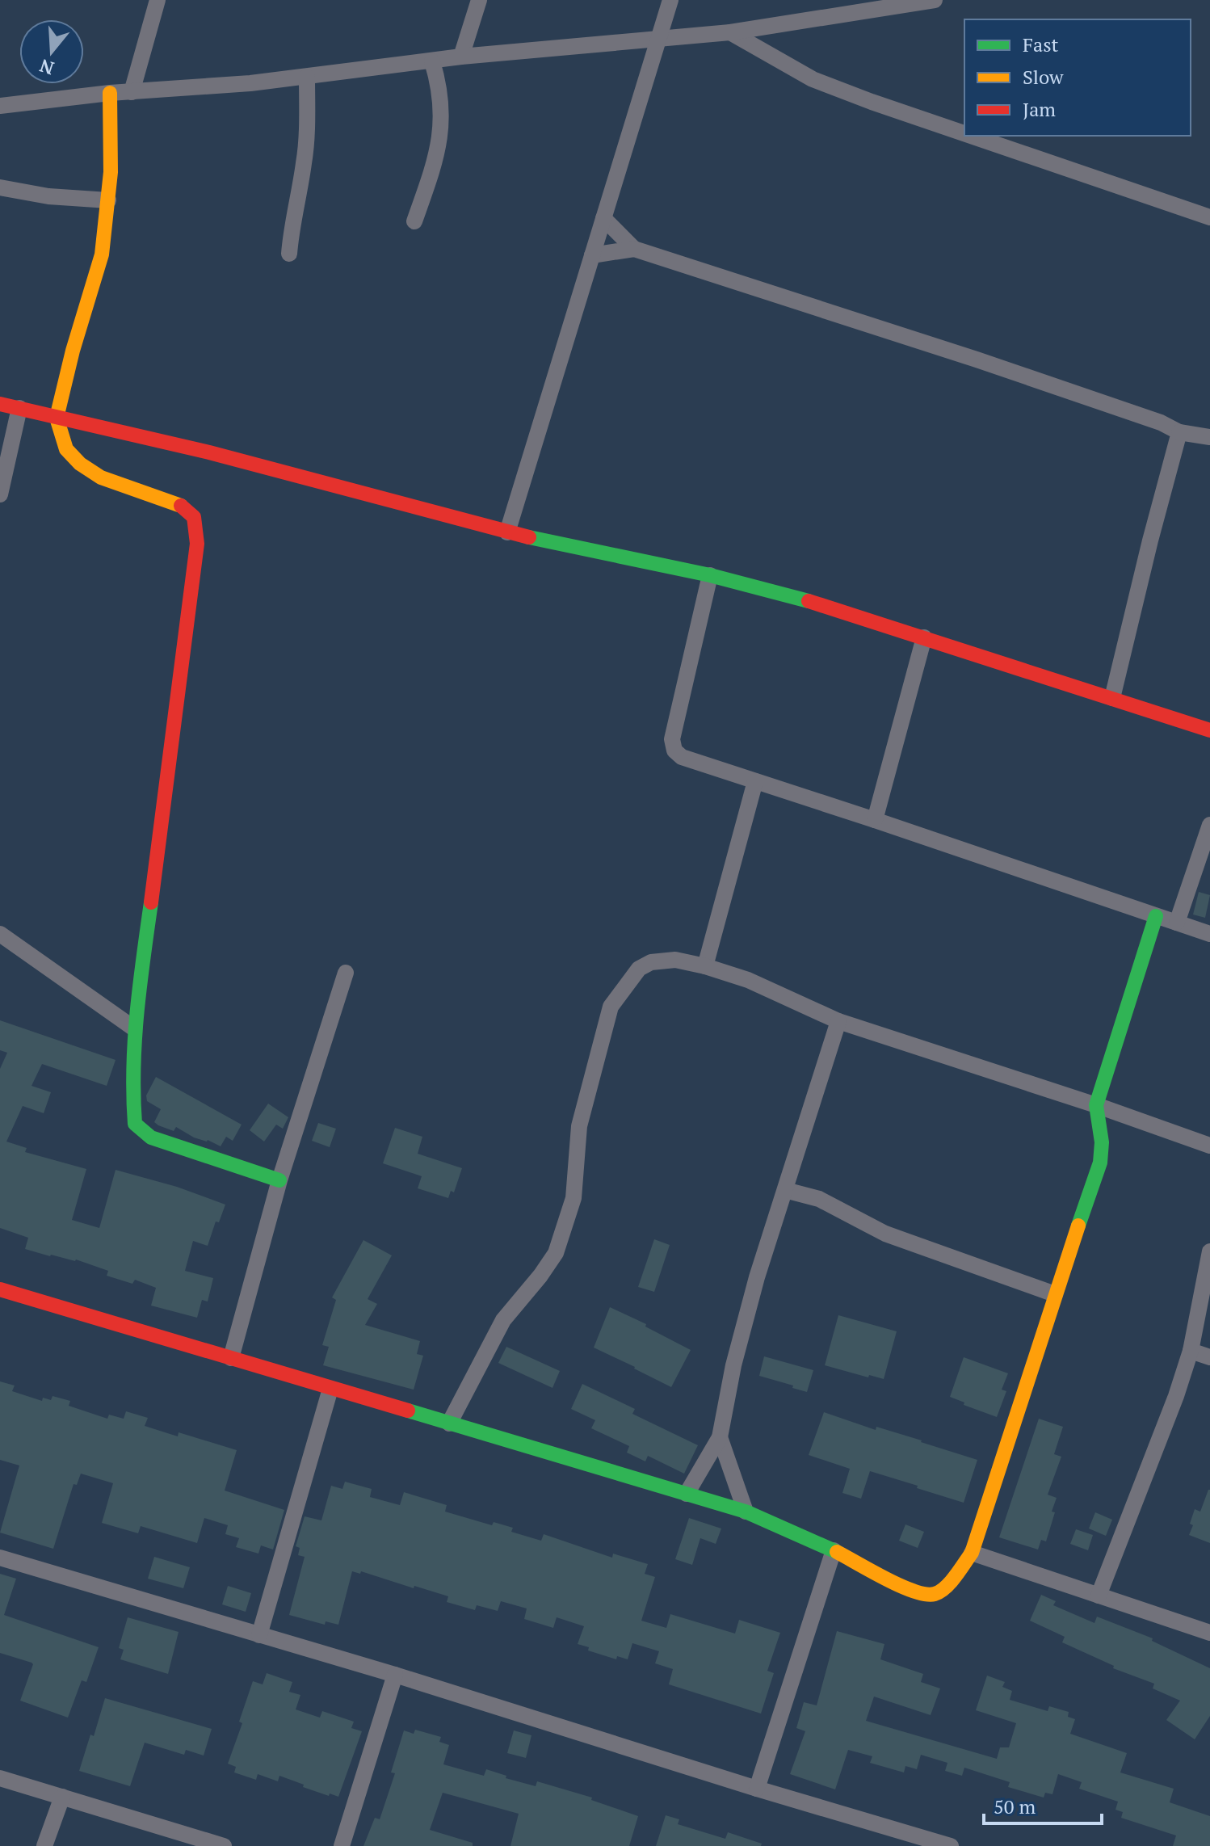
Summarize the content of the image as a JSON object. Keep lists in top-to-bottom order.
{
  "legend": ["Fast", "Slow", "Jam"],
  "scale_bar": "50 m",
  "north": "bottom"
}
